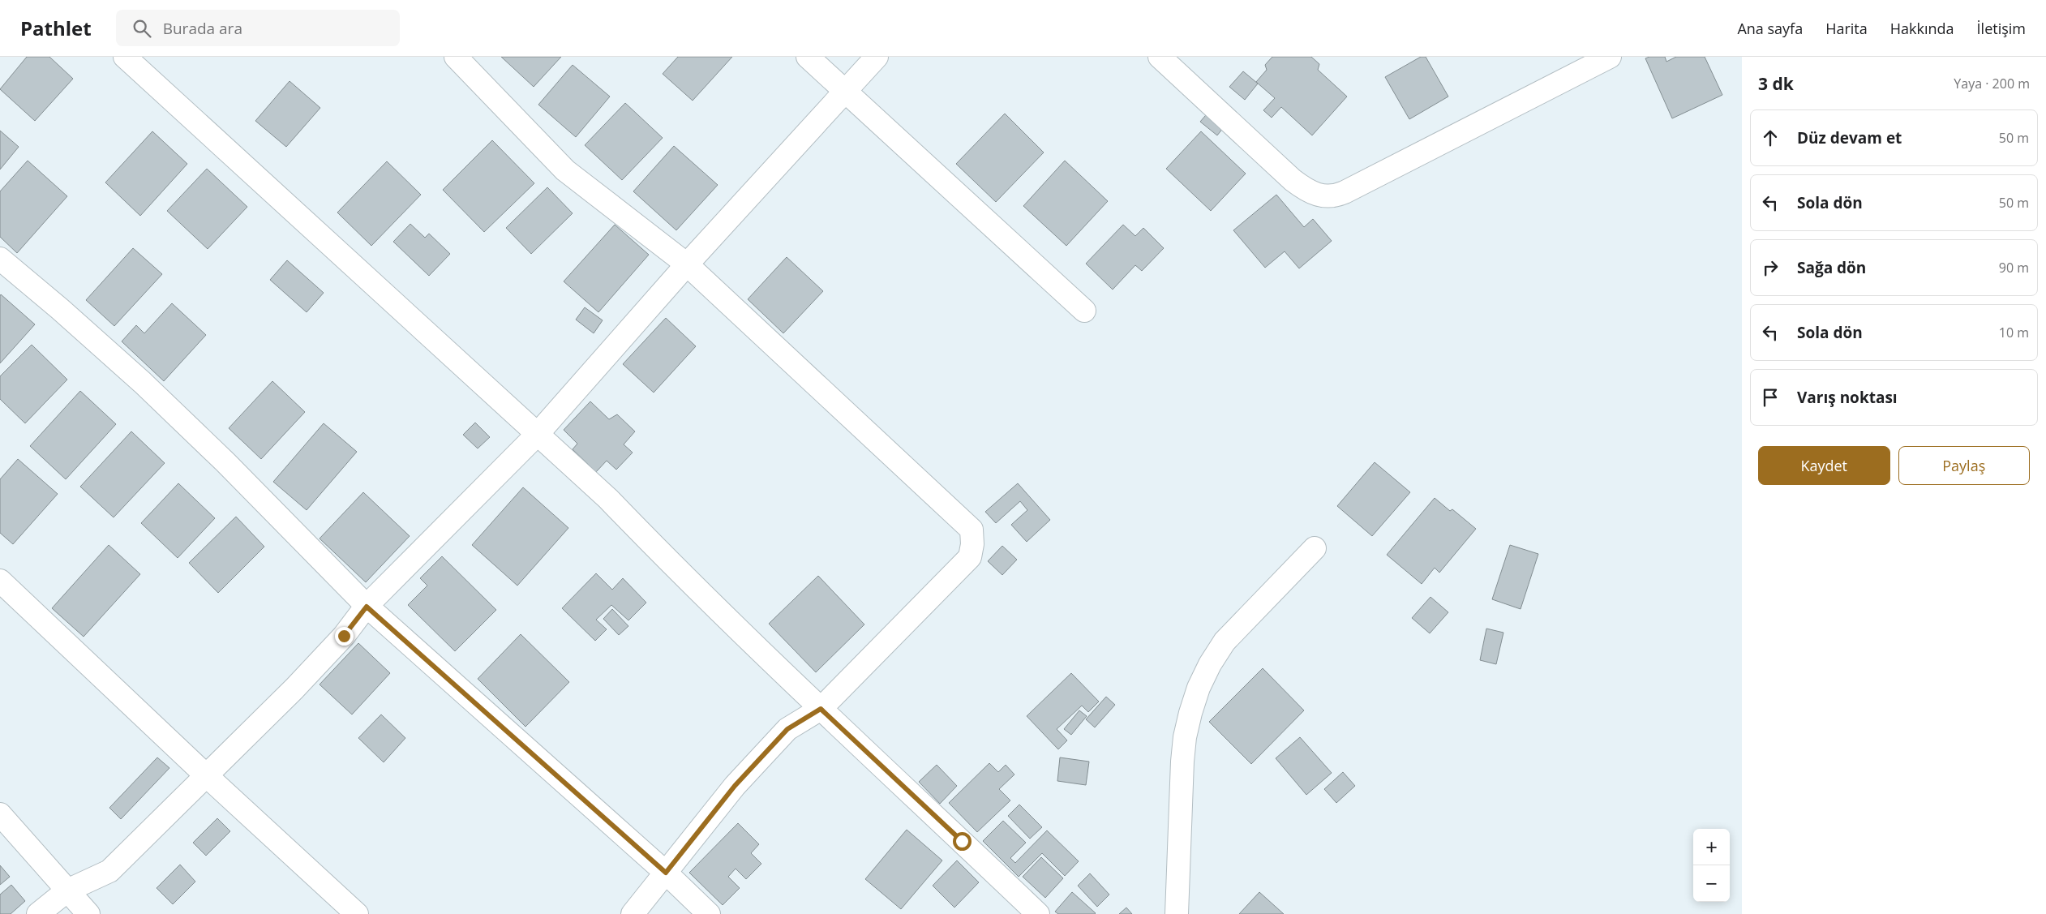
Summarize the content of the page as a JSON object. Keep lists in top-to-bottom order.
{
  "page": {
    "header": "Pathlet",
    "search": "Burada ara",
    "nav": [
      "Ana sayfa",
      "Harita",
      "Hakkında",
      "İletişim"
    ],
    "heading": ["3 dk", "Yaya · 200 m"],
    "list": [
      ["Düz devam et", "50 m"],
      ["Sola dön", "50 m"],
      ["Sağa dön", "90 m"],
      ["Sola dön", "10 m"],
      "Varış noktası"
    ],
    "buttons": ["Kaydet", "Paylaş"],
    "map_buttons": ["+", "−"]
  }
}
